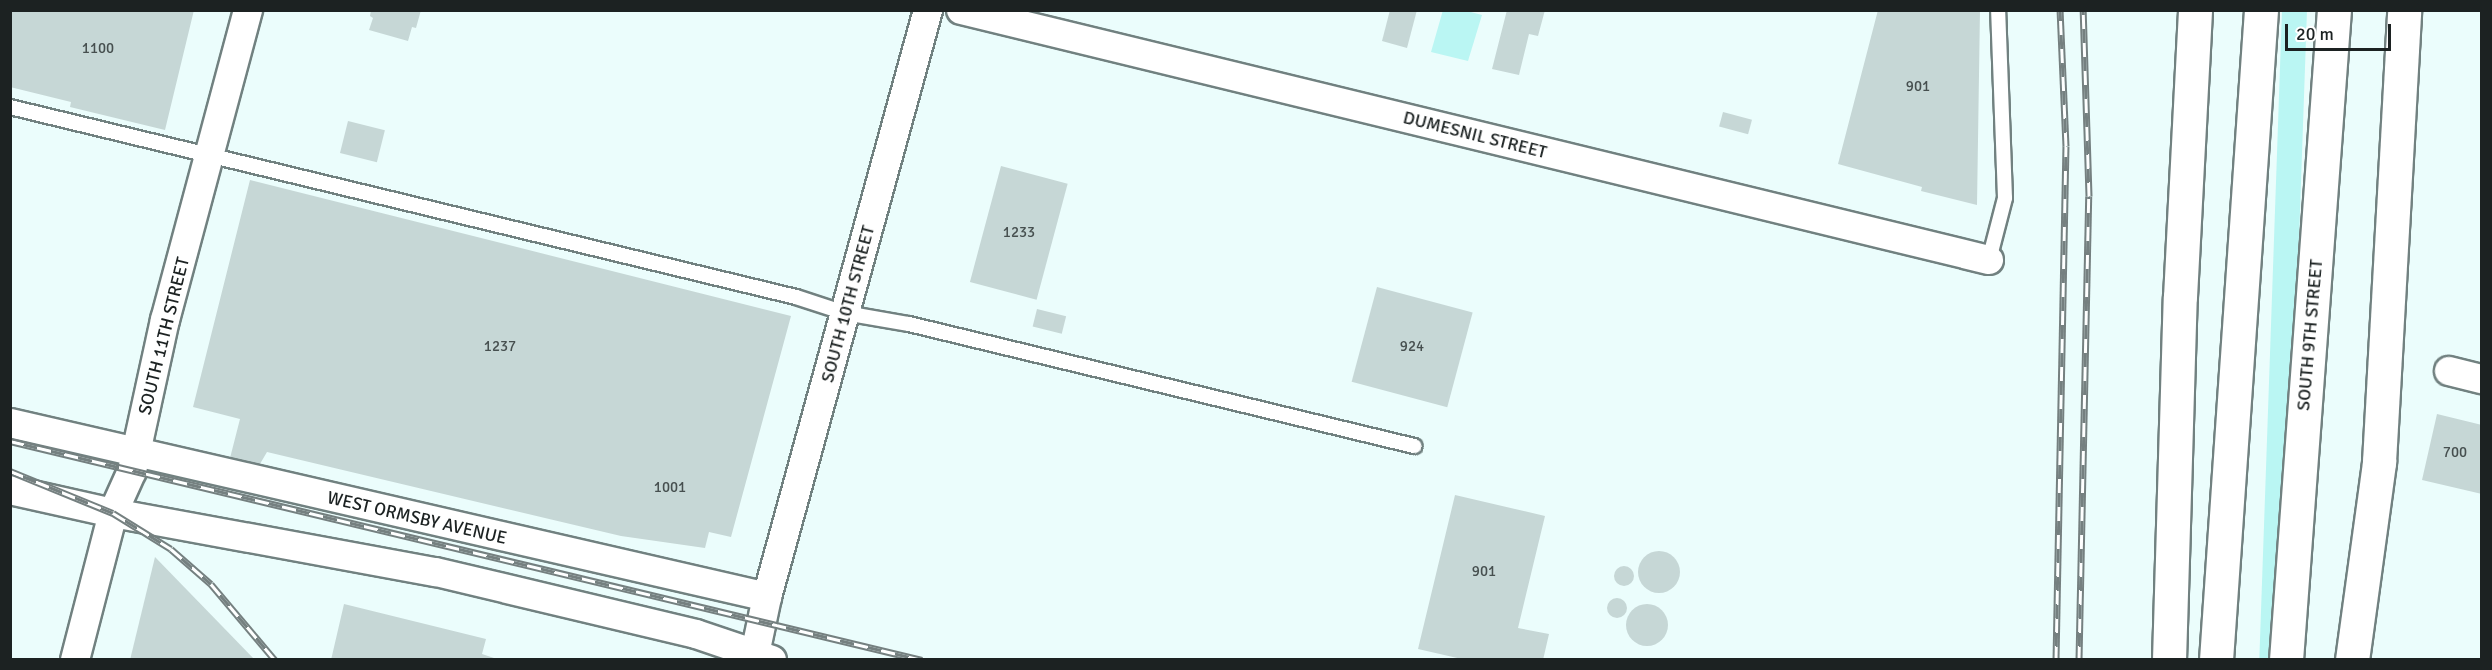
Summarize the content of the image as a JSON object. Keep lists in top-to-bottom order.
{
  "streets": {
    "main road": ["SOUTH 9TH STREET"],
    "street": [
      "DUMESNIL STREET",
      "SOUTH 10TH STREET",
      "SOUTH 11TH STREET",
      "WEST ORMSBY AVENUE"
    ]
  },
  "crossings": [
    ["SOUTH 10TH STREET", "WEST ORMSBY AVENUE"],
    ["SOUTH 11TH STREET", "WEST ORMSBY AVENUE"]
  ],
  "house_numbers": [
    "1100",
    "901",
    "1233",
    "1237",
    "924",
    "700",
    "1001",
    "901"
  ],
  "scale_bar": "20 m"
}
